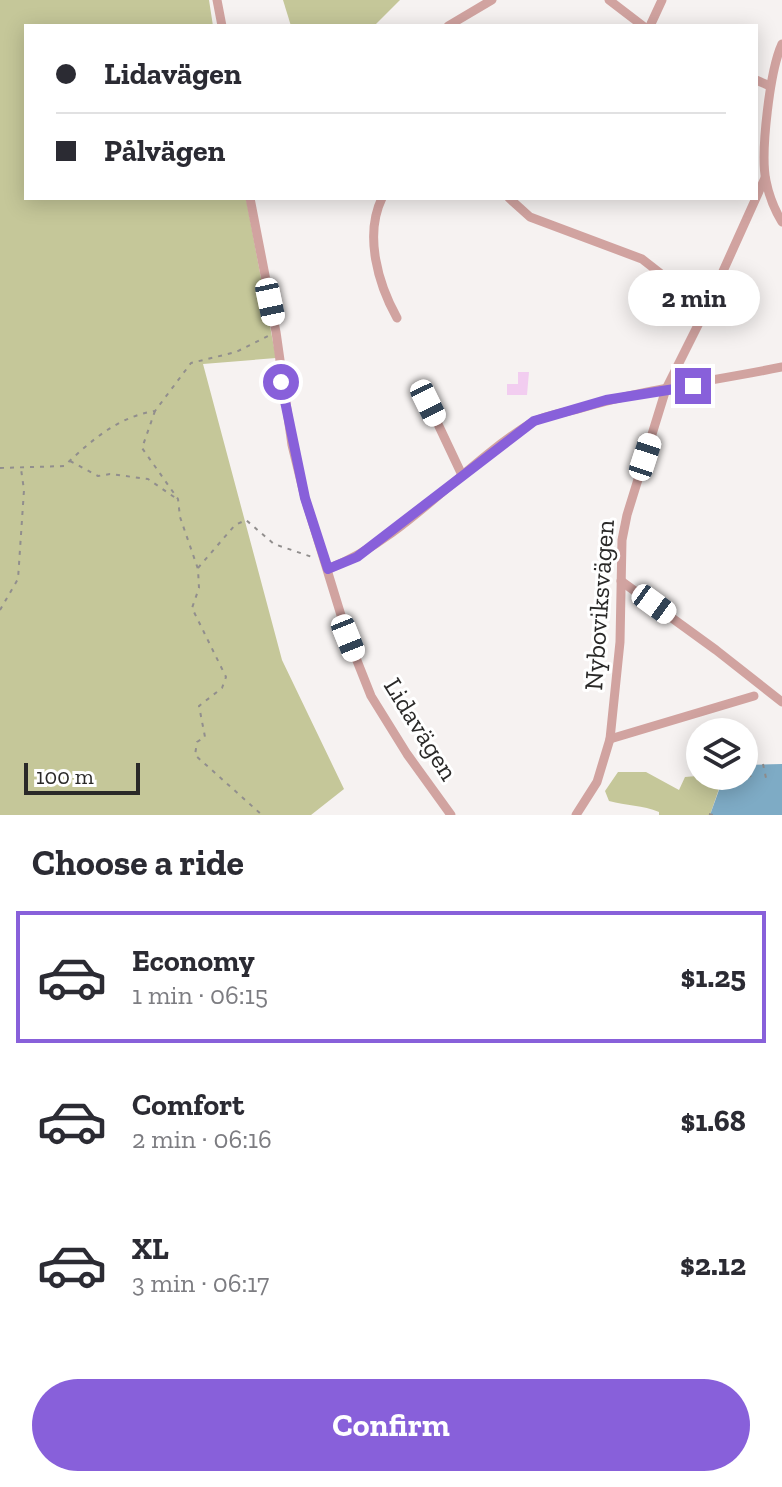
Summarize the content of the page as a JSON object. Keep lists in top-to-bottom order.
{
  "streets": {
    "street": ["Nyboviksvägen", "Lidavägen"]
  },
  "scale_bar": "100 m",
  "page": {
    "banner": ["Lidavägen", "Pålvägen"],
    "bubble": "2 min",
    "scale": "100 m",
    "heading": "Choose a ride",
    "list": [
      {
        "name": "Economy",
        "note": "1 min · 06:15",
        "value": "$1.25"
      },
      {
        "name": "Comfort",
        "note": "2 min · 06:16",
        "value": "$1.68"
      },
      {
        "name": "XL",
        "note": "3 min · 06:17",
        "value": "$2.12"
      }
    ],
    "buttons": "Confirm"
  }
}
